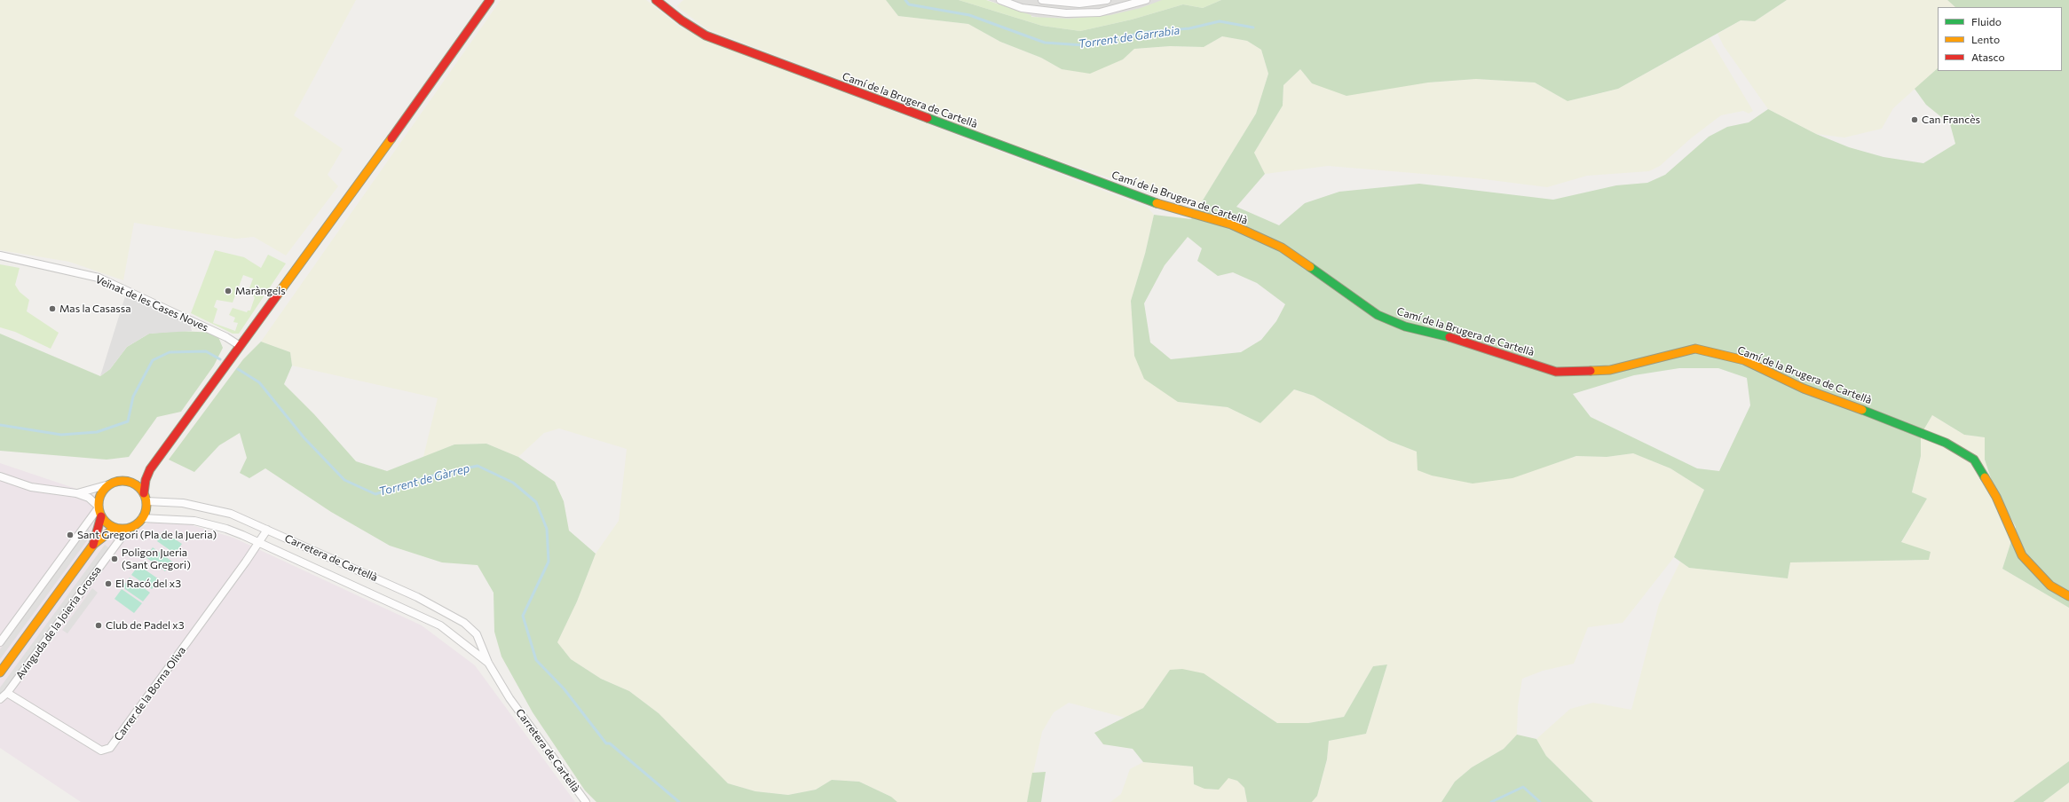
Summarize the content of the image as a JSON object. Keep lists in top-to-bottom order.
{
  "streets": {
    "street": [
      "Camí de la Brugera de Cartellà",
      "Veïnat de les Cases Noves",
      "Carretera de Cartellà",
      "Avinguda de la Joieria Grossa",
      "Carrer de la Borna Oliva"
    ]
  },
  "crossings": [
    ["Carretera de Cartellà", "Avinguda de la Joieria Grossa"],
    ["Carretera de Cartellà", "Carrer de la Borna Oliva"],
    ["Avinguda de la Joieria Grossa", "Carrer de la Borna Oliva"]
  ],
  "water": ["Torrent de Garrabia", "Torrent de Gàrrep"],
  "places": [
    "Can Francès",
    "Maràngels",
    "Mas la Casassa",
    "Sant Gregori (Pla de la Jueria)",
    "Poligon Jueria (Sant Gregori)",
    "El Racó del x3",
    "Club de Padel x3"
  ],
  "legend": ["Fluido", "Lento", "Atasco"]
}
